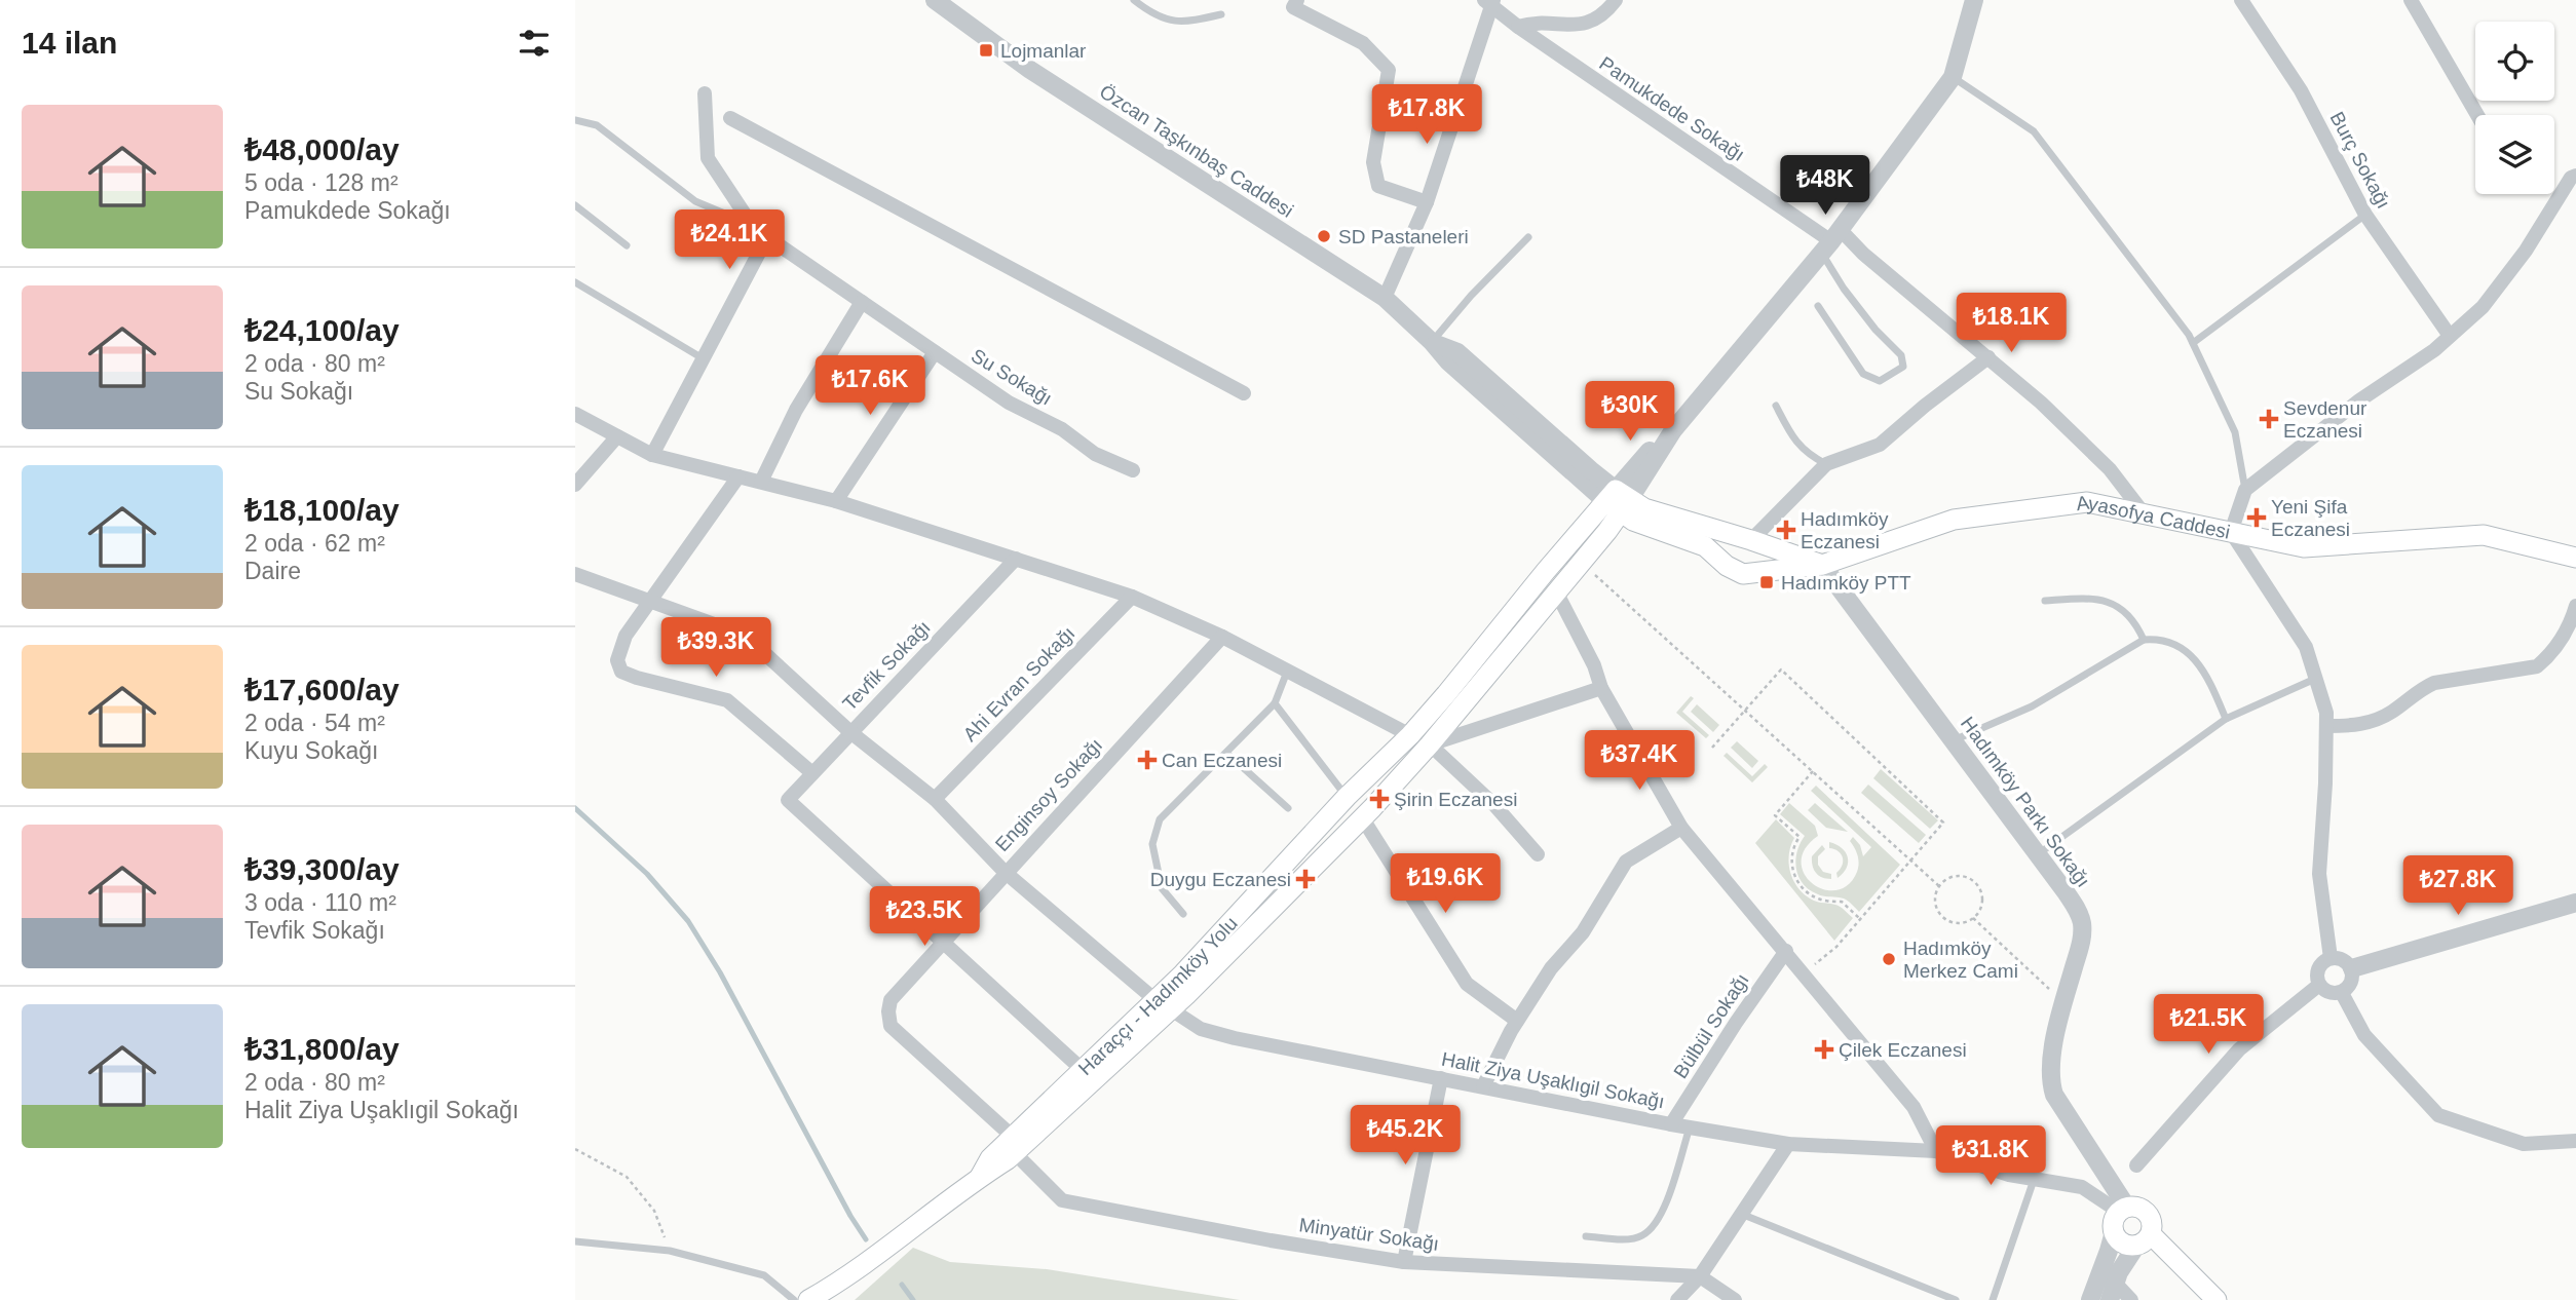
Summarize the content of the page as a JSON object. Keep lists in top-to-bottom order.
{
  "streets": {
    "main road": ["Ayasofya Caddesi", "Haraççı - Hadımköy Yolu"],
    "street": [
      "Pamukdede Sokağı",
      "Özcan Taşkınbaş Caddesi",
      "Burç Sokağı",
      "Su Sokağı",
      "Tevfik Sokağı",
      "Ahi Evran Sokağı",
      "Enginsoy Sokağı",
      "Hadımköy Parkı Sokağı",
      "Bülbül Sokağı",
      "Halit Ziya Uşaklıgil Sokağı",
      "Minyatür Sokağı"
    ]
  },
  "crossings": [
    ["Pamukdede Sokağı", "Ayasofya Caddesi"],
    ["Özcan Taşkınbaş Caddesi", "Ayasofya Caddesi"],
    ["Özcan Taşkınbaş Caddesi", "Haraççı - Hadımköy Yolu"],
    ["Ayasofya Caddesi", "Hadımköy Parkı Sokağı"],
    ["Ayasofya Caddesi", "Haraççı - Hadımköy Yolu"],
    ["Tevfik Sokağı", "Enginsoy Sokağı"],
    ["Tevfik Sokağı", "Halit Ziya Uşaklıgil Sokağı"],
    ["Ahi Evran Sokağı", "Halit Ziya Uşaklıgil Sokağı"],
    ["Enginsoy Sokağı", "Haraççı - Hadımköy Yolu"],
    ["Enginsoy Sokağı", "Halit Ziya Uşaklıgil Sokağı"],
    ["Enginsoy Sokağı", "Minyatür Sokağı"],
    ["Hadımköy Parkı Sokağı", "Halit Ziya Uşaklıgil Sokağı"],
    ["Haraççı - Hadımköy Yolu", "Halit Ziya Uşaklıgil Sokağı"],
    ["Haraççı - Hadımköy Yolu", "Minyatür Sokağı"],
    ["Bülbül Sokağı", "Halit Ziya Uşaklıgil Sokağı"]
  ],
  "places": {
    "transit": ["Lojmanlar", "Hadımköy PTT"],
    "other": ["SD Pastaneleri", "Hadımköy Merkez Cami"],
    "health": [
      "Sevdenur Eczanesi",
      "Yeni Şifa Eczanesi",
      "Hadımköy Eczanesi",
      "Can Eczanesi",
      "Şirin Eczanesi",
      "Duygu Eczanesi",
      "Çilek Eczanesi"
    ]
  },
  "page": {
    "heading": "14 ilan",
    "price": [
      "₺17.8K",
      "₺48K",
      "₺24.1K",
      "₺18.1K",
      "₺17.6K",
      "₺30K",
      "₺39.3K",
      "₺37.4K",
      "₺19.6K",
      "₺27.8K",
      "₺23.5K",
      "₺21.5K",
      "₺45.2K",
      "₺31.8K"
    ],
    "list": [
      {
        "name": "₺48,000/ay",
        "note": "5 oda · 128 m² · Pamukdede Sokağı"
      },
      {
        "name": "₺24,100/ay",
        "note": "2 oda · 80 m² · Su Sokağı"
      },
      {
        "name": "₺18,100/ay",
        "note": "2 oda · 62 m² · Daire"
      },
      {
        "name": "₺17,600/ay",
        "note": "2 oda · 54 m² · Kuyu Sokağı"
      },
      {
        "name": "₺39,300/ay",
        "note": "3 oda · 110 m² · Tevfik Sokağı"
      },
      {
        "name": "₺31,800/ay",
        "note": "2 oda · 80 m² · Halit Ziya Uşaklıgil Sokağı"
      }
    ]
  }
}
